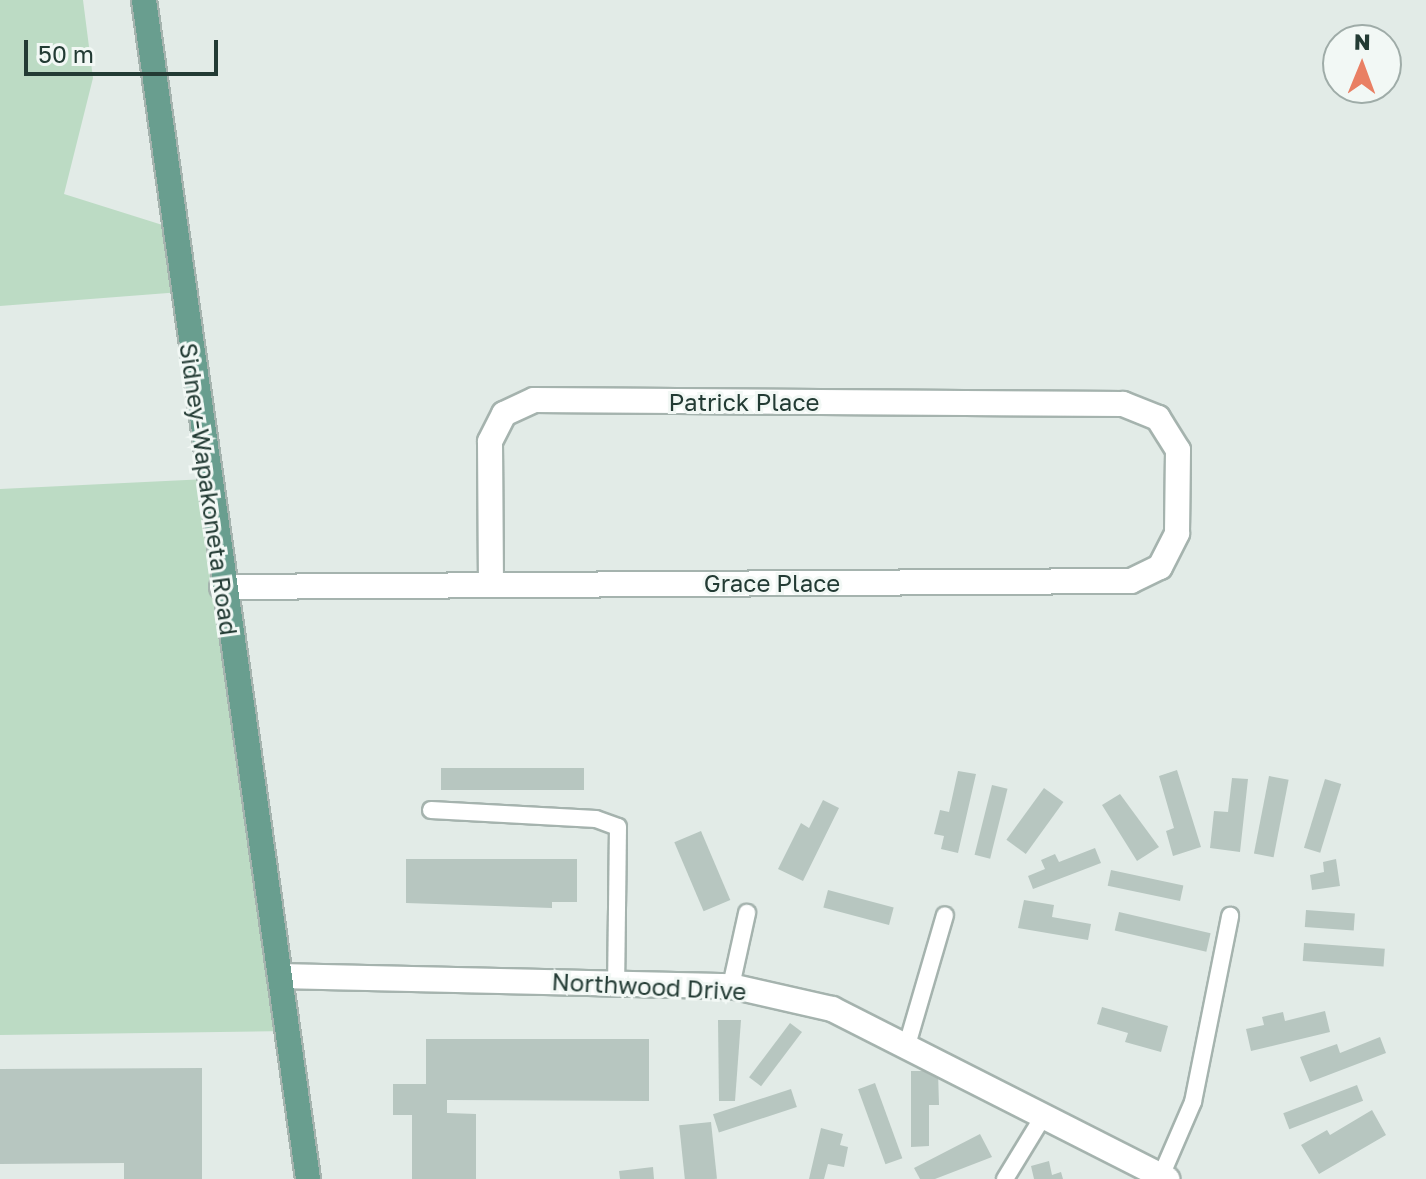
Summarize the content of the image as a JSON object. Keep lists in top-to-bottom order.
{
  "streets": {
    "main road": ["Sidney-Wapakoneta Road"],
    "street": ["Patrick Place", "Grace Place", "Northwood Drive"]
  },
  "crossings": [
    ["Patrick Place", "Grace Place"],
    ["Sidney-Wapakoneta Road", "Grace Place"],
    ["Sidney-Wapakoneta Road", "Northwood Drive"]
  ],
  "scale_bar": "50 m",
  "north": "top"
}
